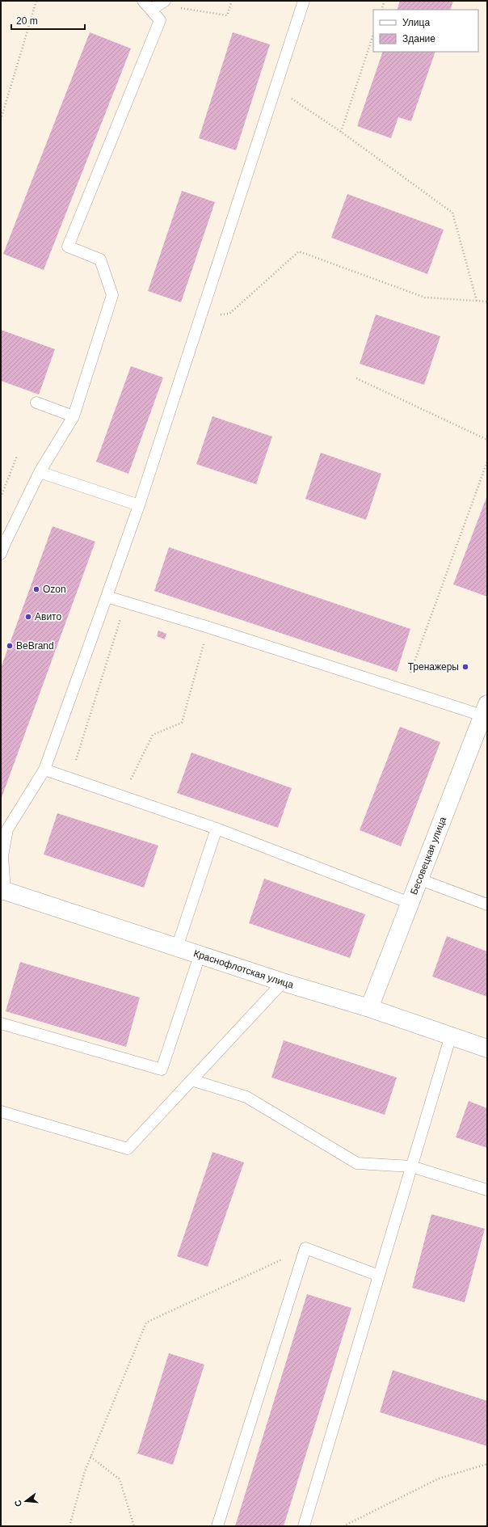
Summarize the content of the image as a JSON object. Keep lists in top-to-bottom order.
{
  "streets": {
    "street": ["Бесовецкая улица", "Краснофлотская улица"]
  },
  "crossings": [
    ["Бесовецкая улица", "Краснофлотская улица"]
  ],
  "places": [
    "Ozon",
    "Авито",
    "BeBrand",
    "Тренажеры"
  ],
  "legend": ["Улица", "Здание"],
  "scale_bar": "20 m",
  "north": "left"
}
